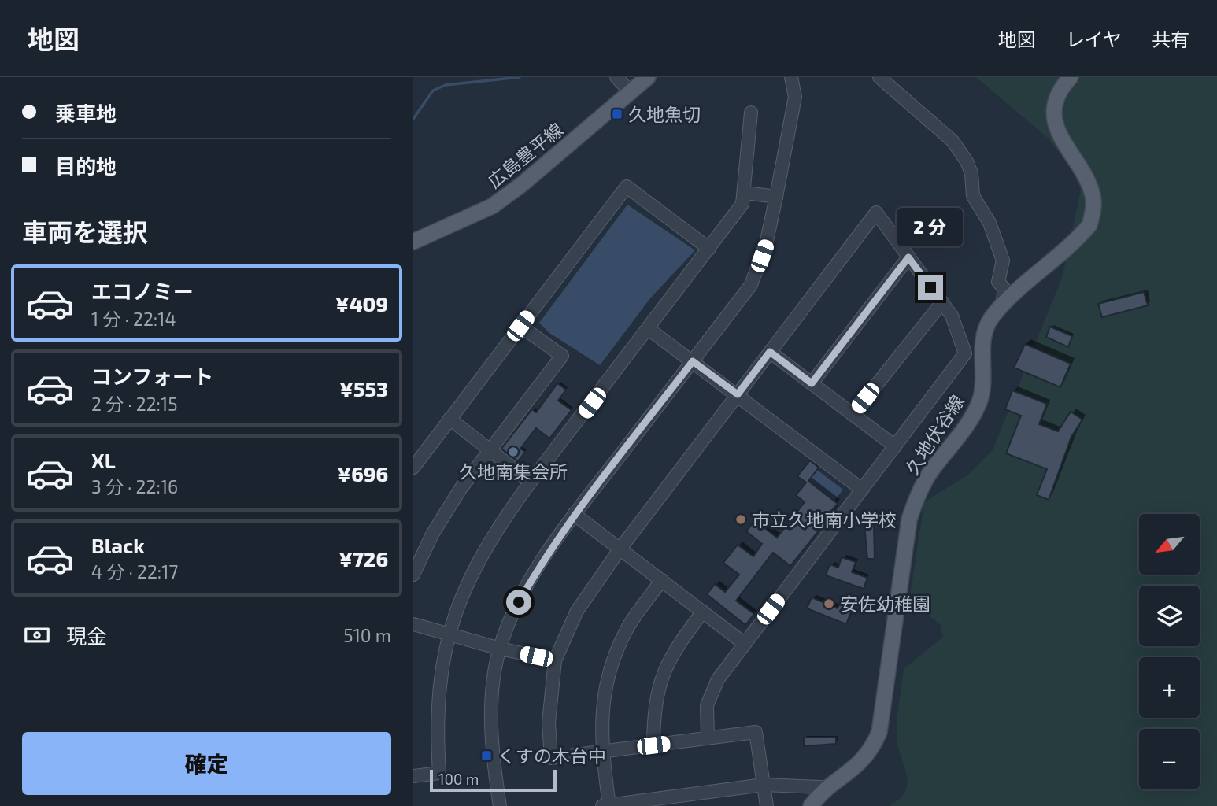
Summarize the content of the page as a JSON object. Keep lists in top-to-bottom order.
{
  "streets": {
    "main road": ["広島豊平線", "久地伏谷線"]
  },
  "places": {
    "transit": ["久地魚切", "くすの木台中"],
    "other": ["久地南集会所", "市立久地南小学校", "安佐幼稚園"]
  },
  "scale_bar": "100 m",
  "north": "bottom left",
  "page": {
    "header": "地図",
    "nav": ["地図", "レイヤ", "共有"],
    "banner": ["乗車地", "目的地"],
    "heading": "車両を選択",
    "bubble": "2 分",
    "list": [
      {
        "name": "エコノミー",
        "note": "1 分 · 22:14",
        "value": "¥409"
      },
      {
        "name": "コンフォート",
        "note": "2 分 · 22:15",
        "value": "¥553"
      },
      {
        "name": "XL",
        "note": "3 分 · 22:16",
        "value": "¥696"
      },
      {
        "name": "Black",
        "note": "4 分 · 22:17",
        "value": "¥726"
      }
    ],
    "map_buttons": ["+", "−"],
    "pay": ["現金", "510 m"],
    "buttons": "確定",
    "scale": "100 m"
  }
}
